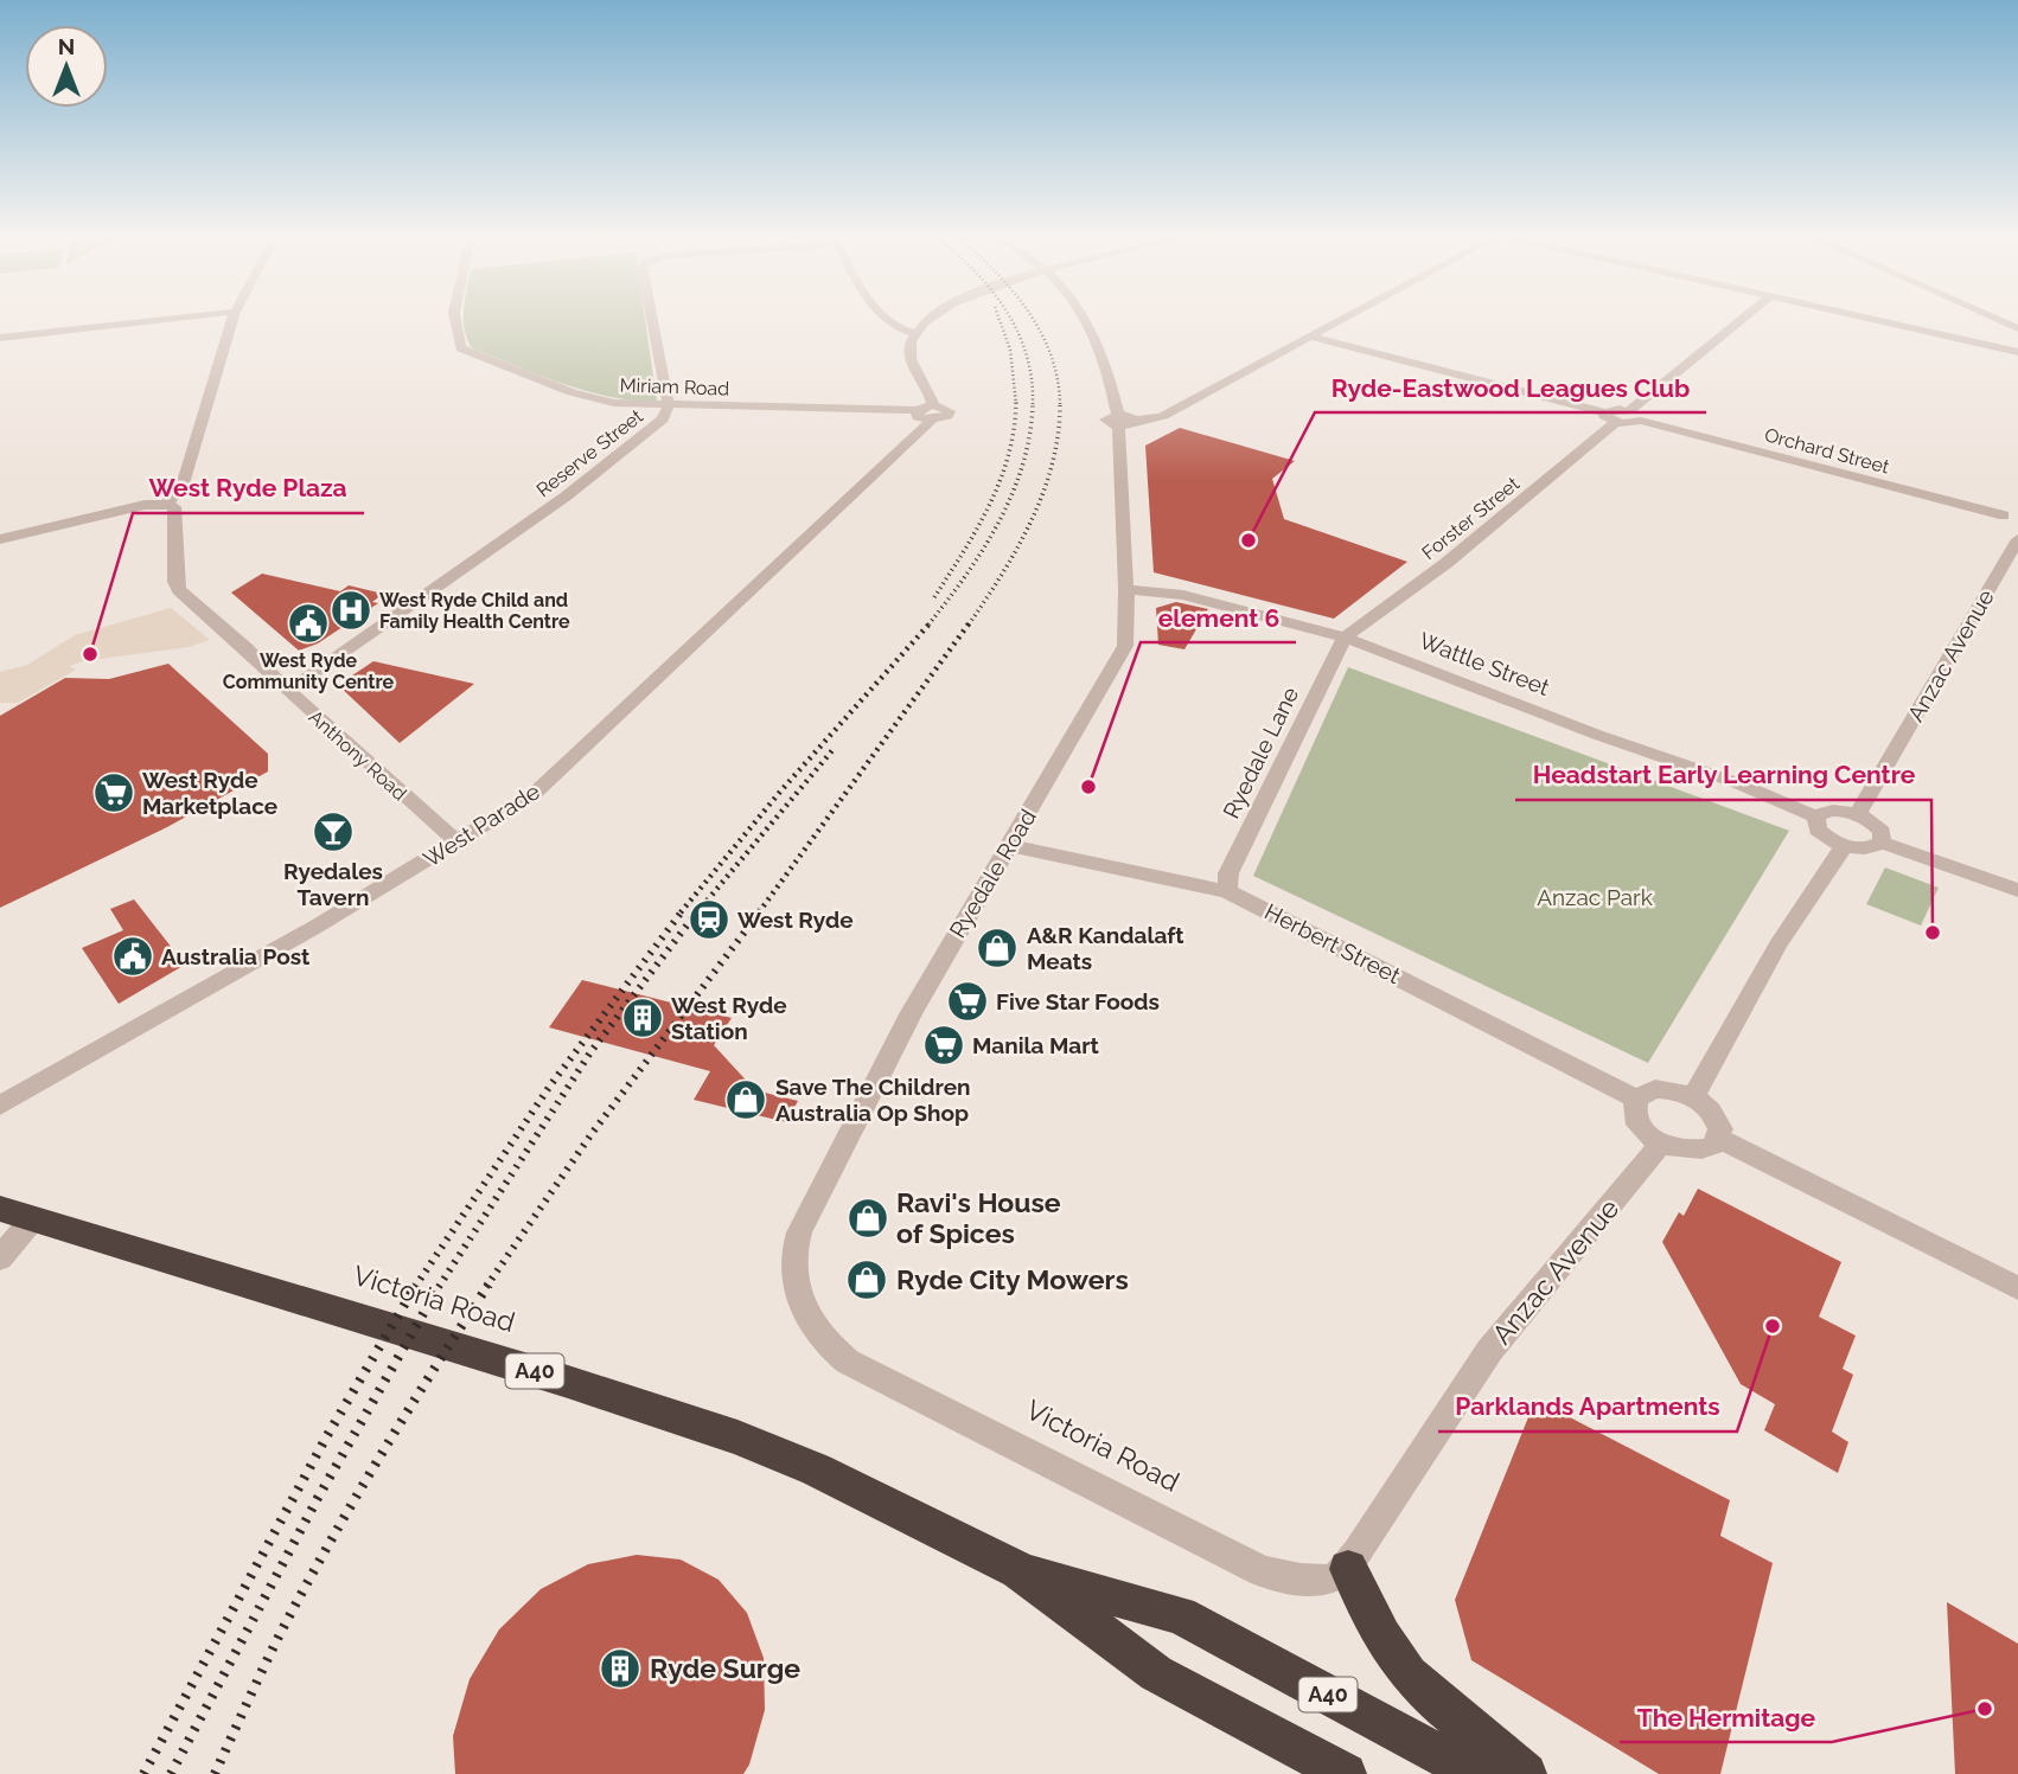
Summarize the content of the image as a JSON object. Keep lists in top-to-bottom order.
{
  "streets": {
    "highway": ["Victoria Road", "A40"],
    "street": [
      "Miriam Road",
      "Orchard Street",
      "Reserve Street",
      "Forster Street",
      "Anzac Avenue",
      "Wattle Street",
      "Ryedale Lane",
      "Anthony Road",
      "West Parade",
      "Ryedale Road",
      "Herbert Street"
    ]
  },
  "crossings": [
    ["Miriam Road", "Reserve Street"],
    ["Miriam Road", "West Parade"],
    ["Reserve Street", "Anthony Road"],
    ["Forster Street", "Wattle Street"],
    ["Forster Street", "Ryedale Lane"],
    ["Anzac Avenue", "Herbert Street"],
    ["Anzac Avenue", "Victoria Road"],
    ["Wattle Street", "Ryedale Lane"],
    ["Wattle Street", "Ryedale Road"],
    ["Ryedale Lane", "Herbert Street"],
    ["Anthony Road", "West Parade"],
    ["Ryedale Road", "Herbert Street"],
    ["Ryedale Road", "Victoria Road"]
  ],
  "parks": ["Anzac Park"],
  "places": {
    "other": [
      "Ryde-Eastwood Leagues Club",
      "West Ryde Plaza",
      "element 6",
      "Headstart Early Learning Centre",
      "Parklands Apartments",
      "The Hermitage"
    ],
    "hospital": ["West Ryde Child and Family Health Centre"],
    "public building": ["West Ryde Community Centre", "Australia Post"],
    "supermarket": ["West Ryde Marketplace", "Five Star Foods", "Manila Mart"],
    "bar": ["Ryedales Tavern"],
    "station": ["West Ryde"],
    "shop": [
      "A&R Kandalaft Meats",
      "Save The Children Australia Op Shop",
      "Ravi's House of Spices",
      "Ryde City Mowers"
    ],
    "building": ["West Ryde Station", "Ryde Surge"]
  },
  "north": "top"
}
